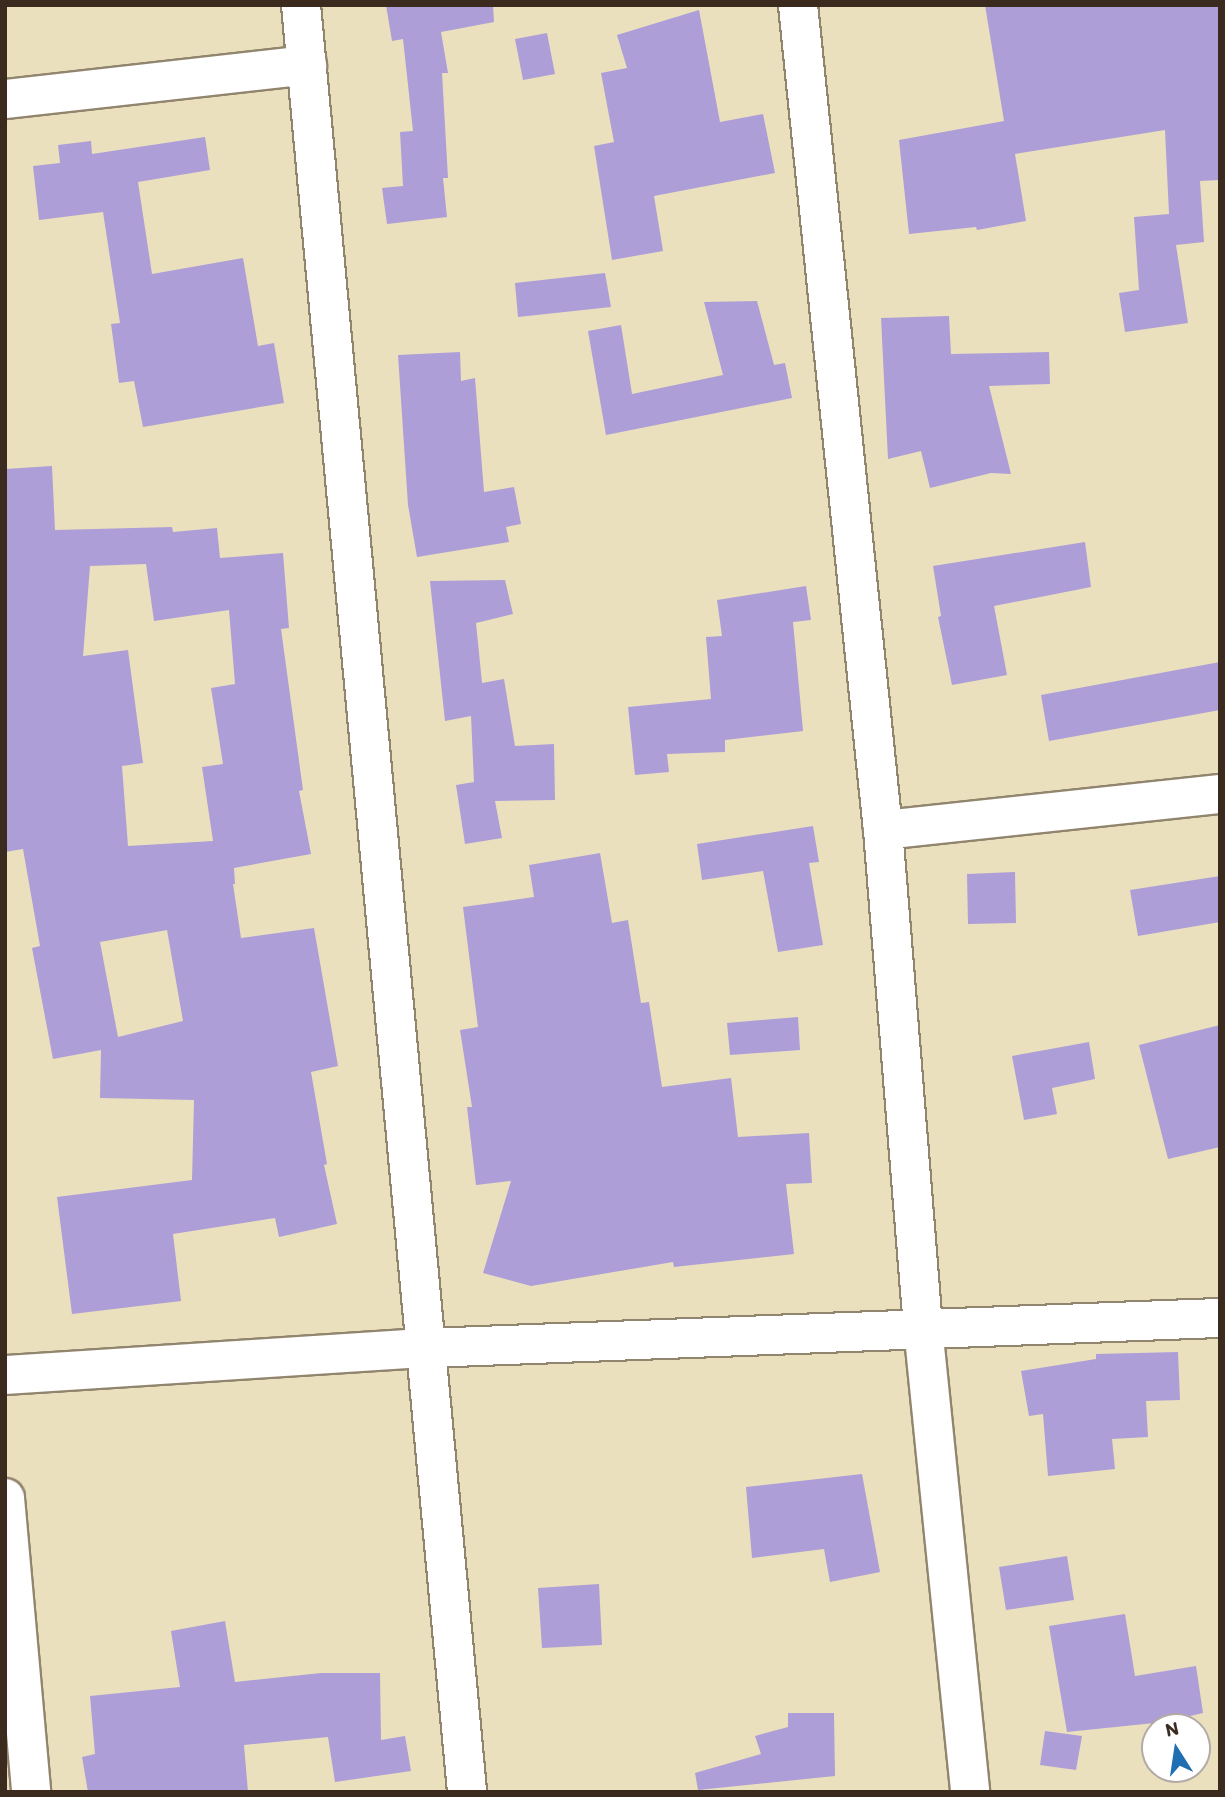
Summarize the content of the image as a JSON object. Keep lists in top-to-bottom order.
{
  "north": "top"
}
